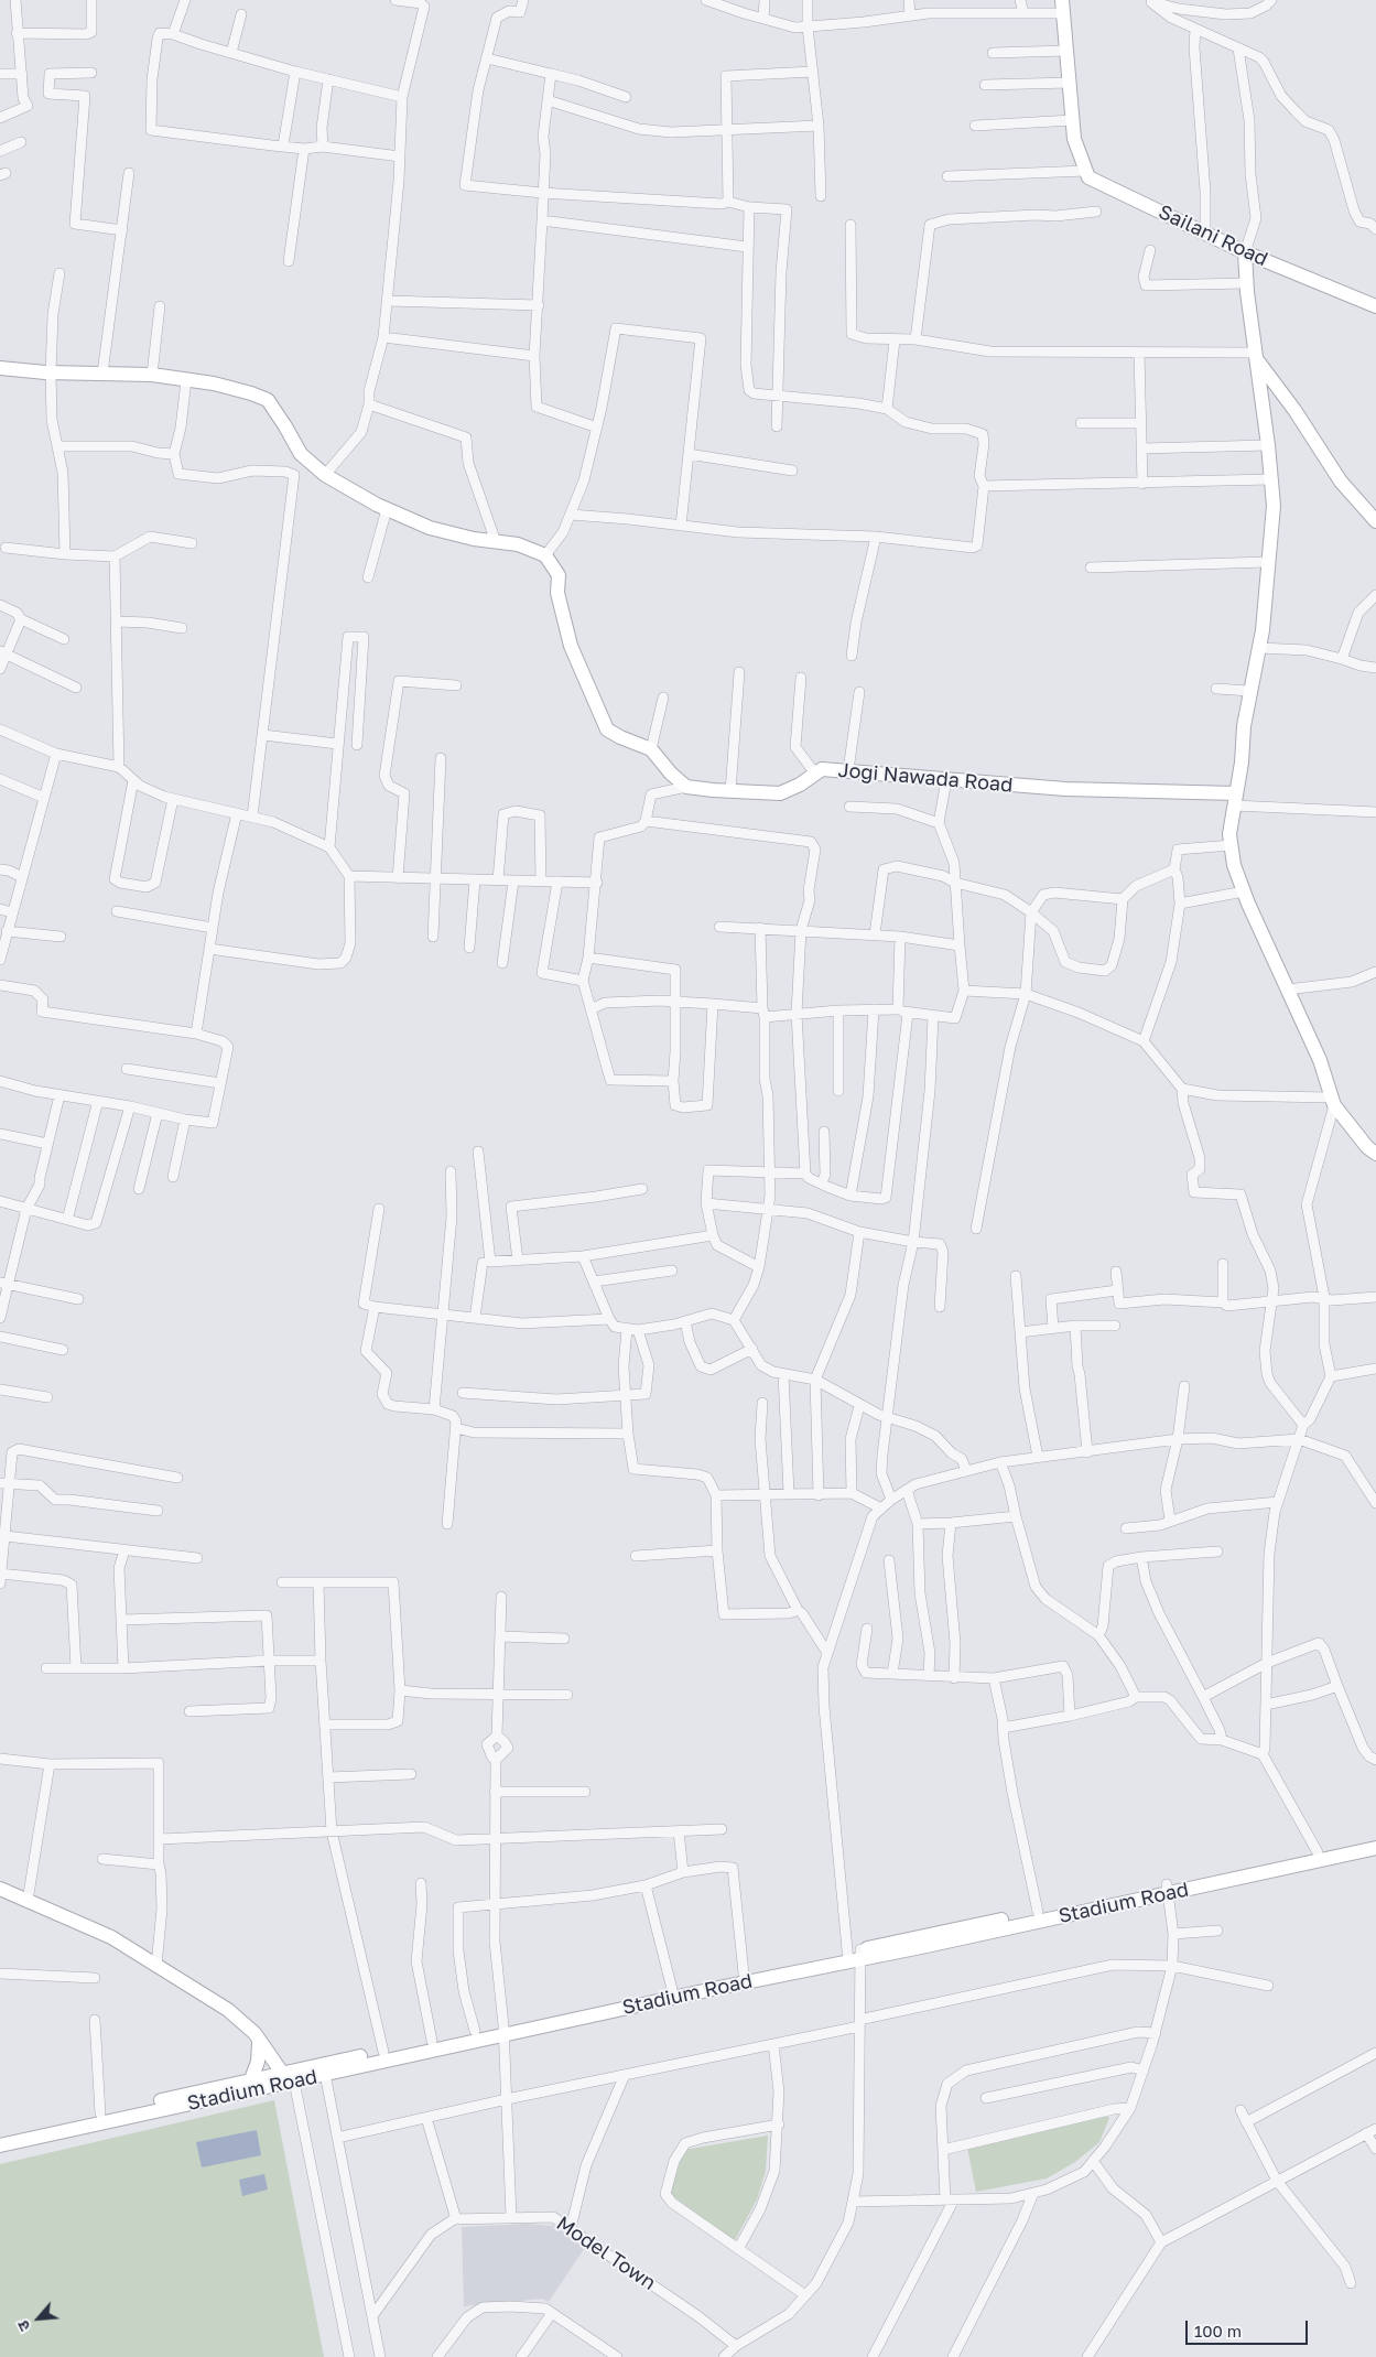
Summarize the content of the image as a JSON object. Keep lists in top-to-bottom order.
{
  "streets": {
    "main road": ["Sailani Road", "Jogi Nawada Road", "Stadium Road"],
    "street": ["Model Town"]
  },
  "scale_bar": "100 m",
  "north": "bottom left"
}
